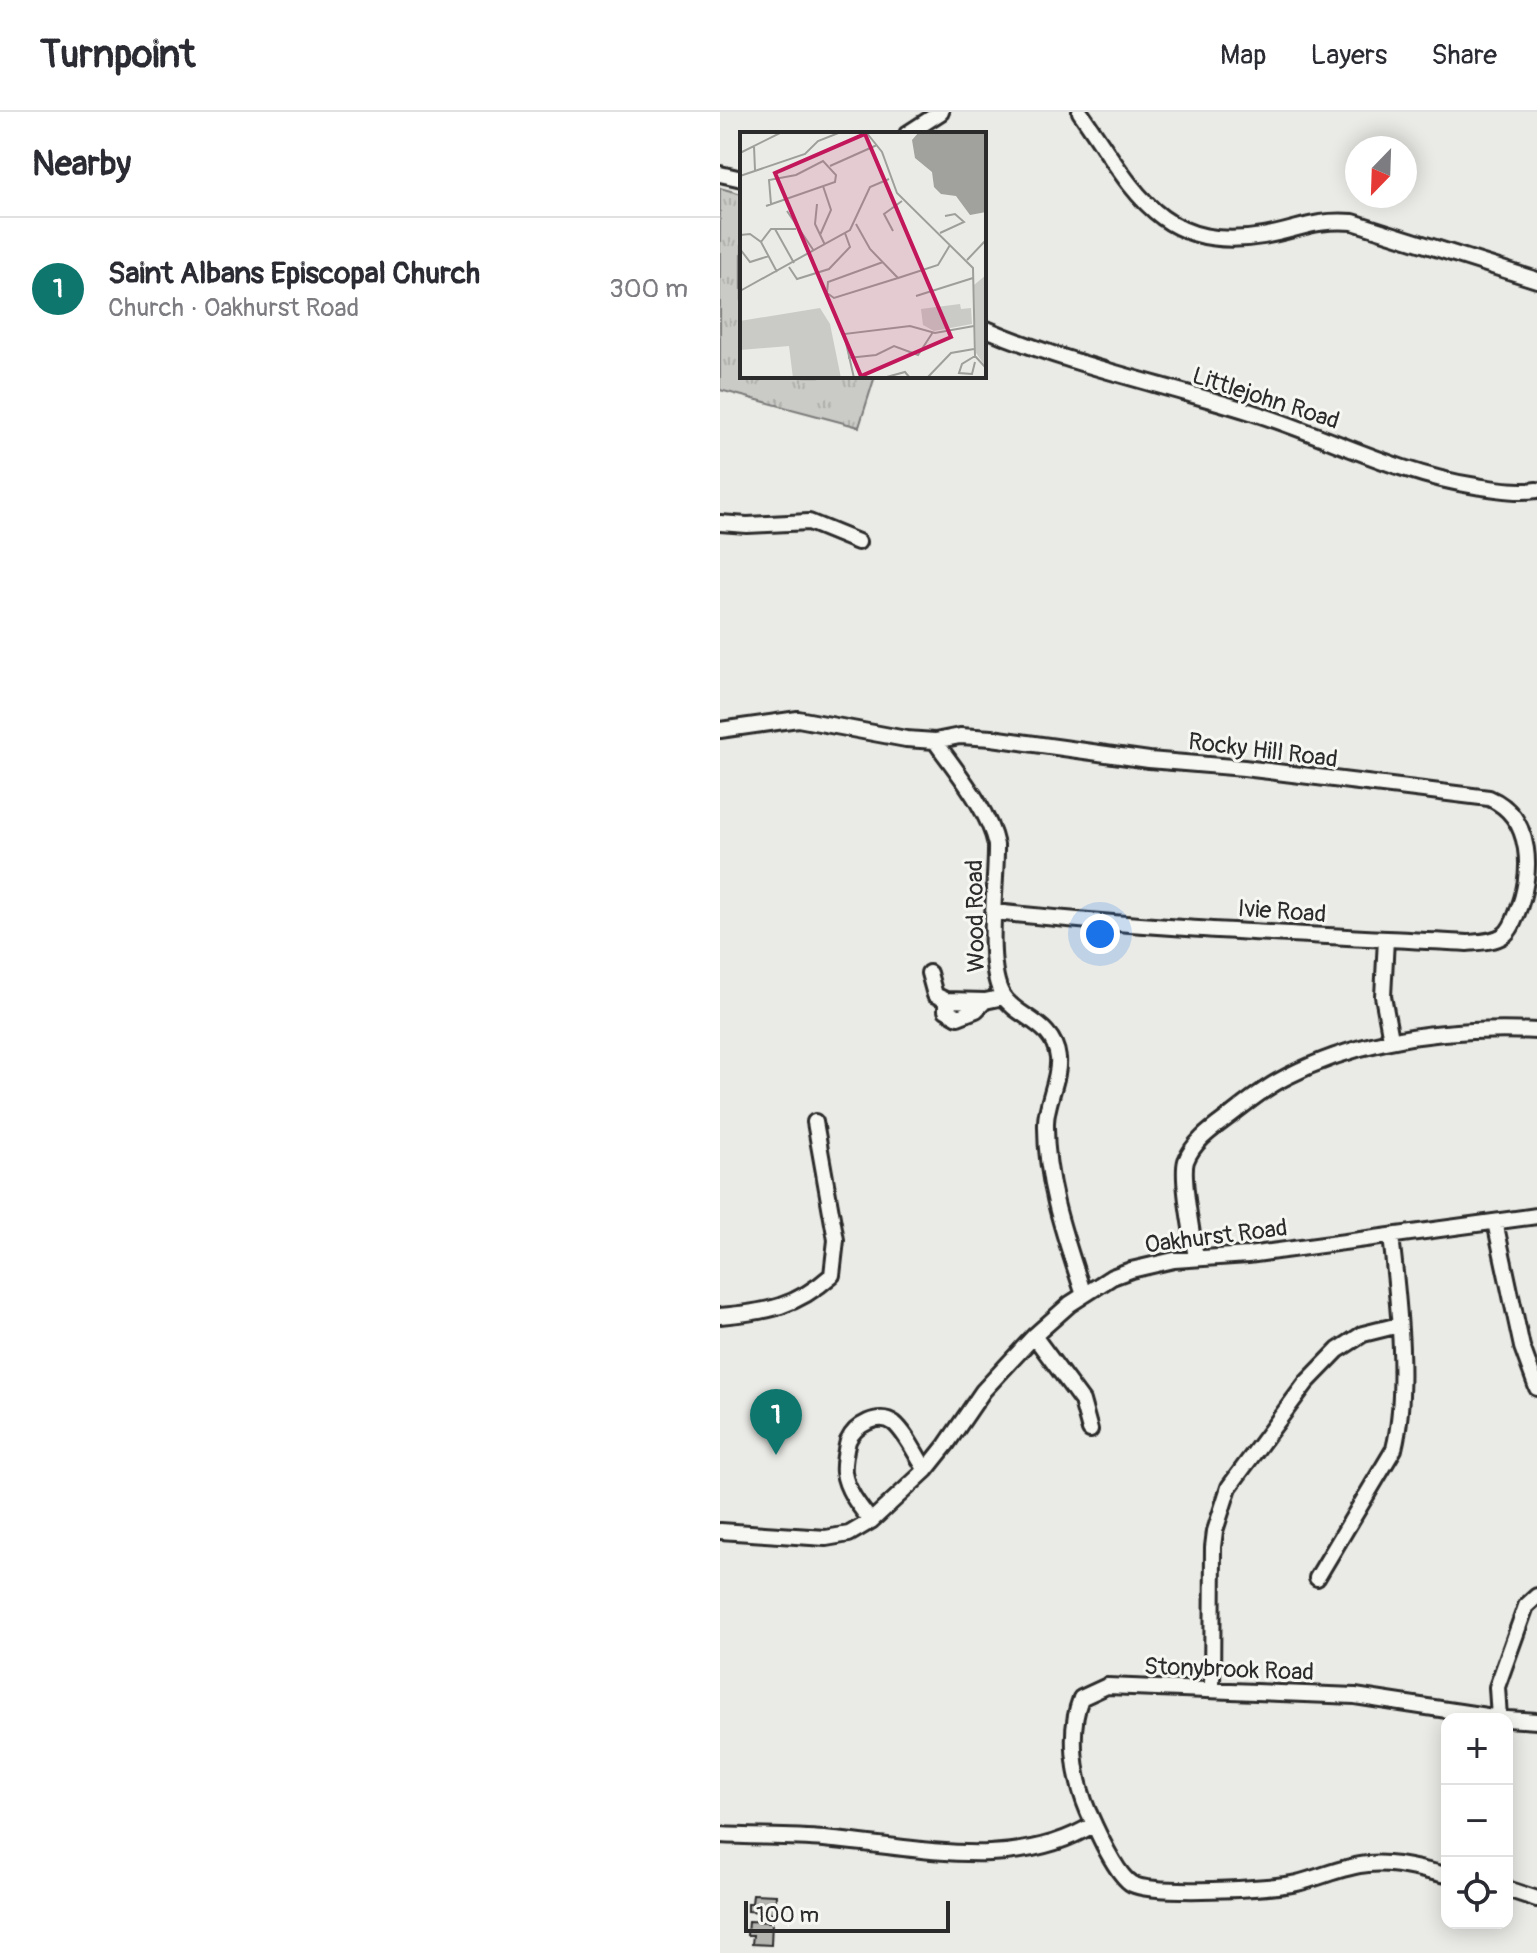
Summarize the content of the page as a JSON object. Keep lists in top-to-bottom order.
{
  "streets": {
    "street": [
      "Littlejohn Road",
      "Rocky Hill Road",
      "Ivie Road",
      "Wood Road",
      "Oakhurst Road",
      "Stonybrook Road"
    ]
  },
  "crossings": [
    ["Rocky Hill Road", "Ivie Road"],
    ["Rocky Hill Road", "Wood Road"],
    ["Ivie Road", "Wood Road"],
    ["Wood Road", "Oakhurst Road"]
  ],
  "scale_bar": "100 m",
  "north": "bottom left",
  "page": {
    "header": "Turnpoint",
    "nav": ["Map", "Layers", "Share"],
    "heading": "Nearby",
    "list": [
      {
        "mark": "1",
        "name": "Saint Albans Episcopal Church",
        "note": "Church · Oakhurst Road",
        "value": "300 m"
      }
    ],
    "pins": "1",
    "map_buttons": ["+", "−"],
    "scale": "100 m"
  }
}
